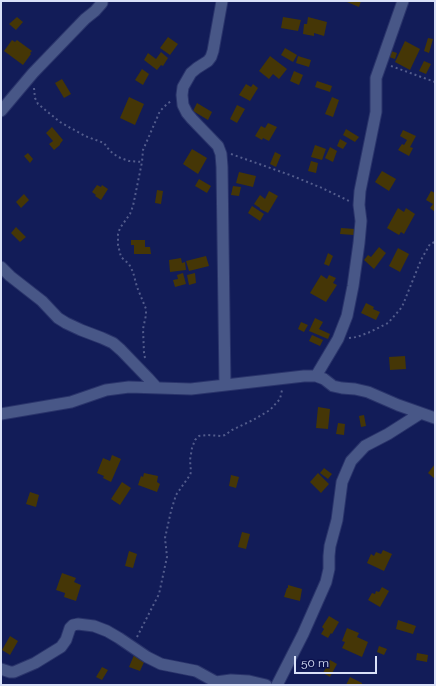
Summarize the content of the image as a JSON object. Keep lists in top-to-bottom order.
{
  "scale_bar": "50 m"
}
